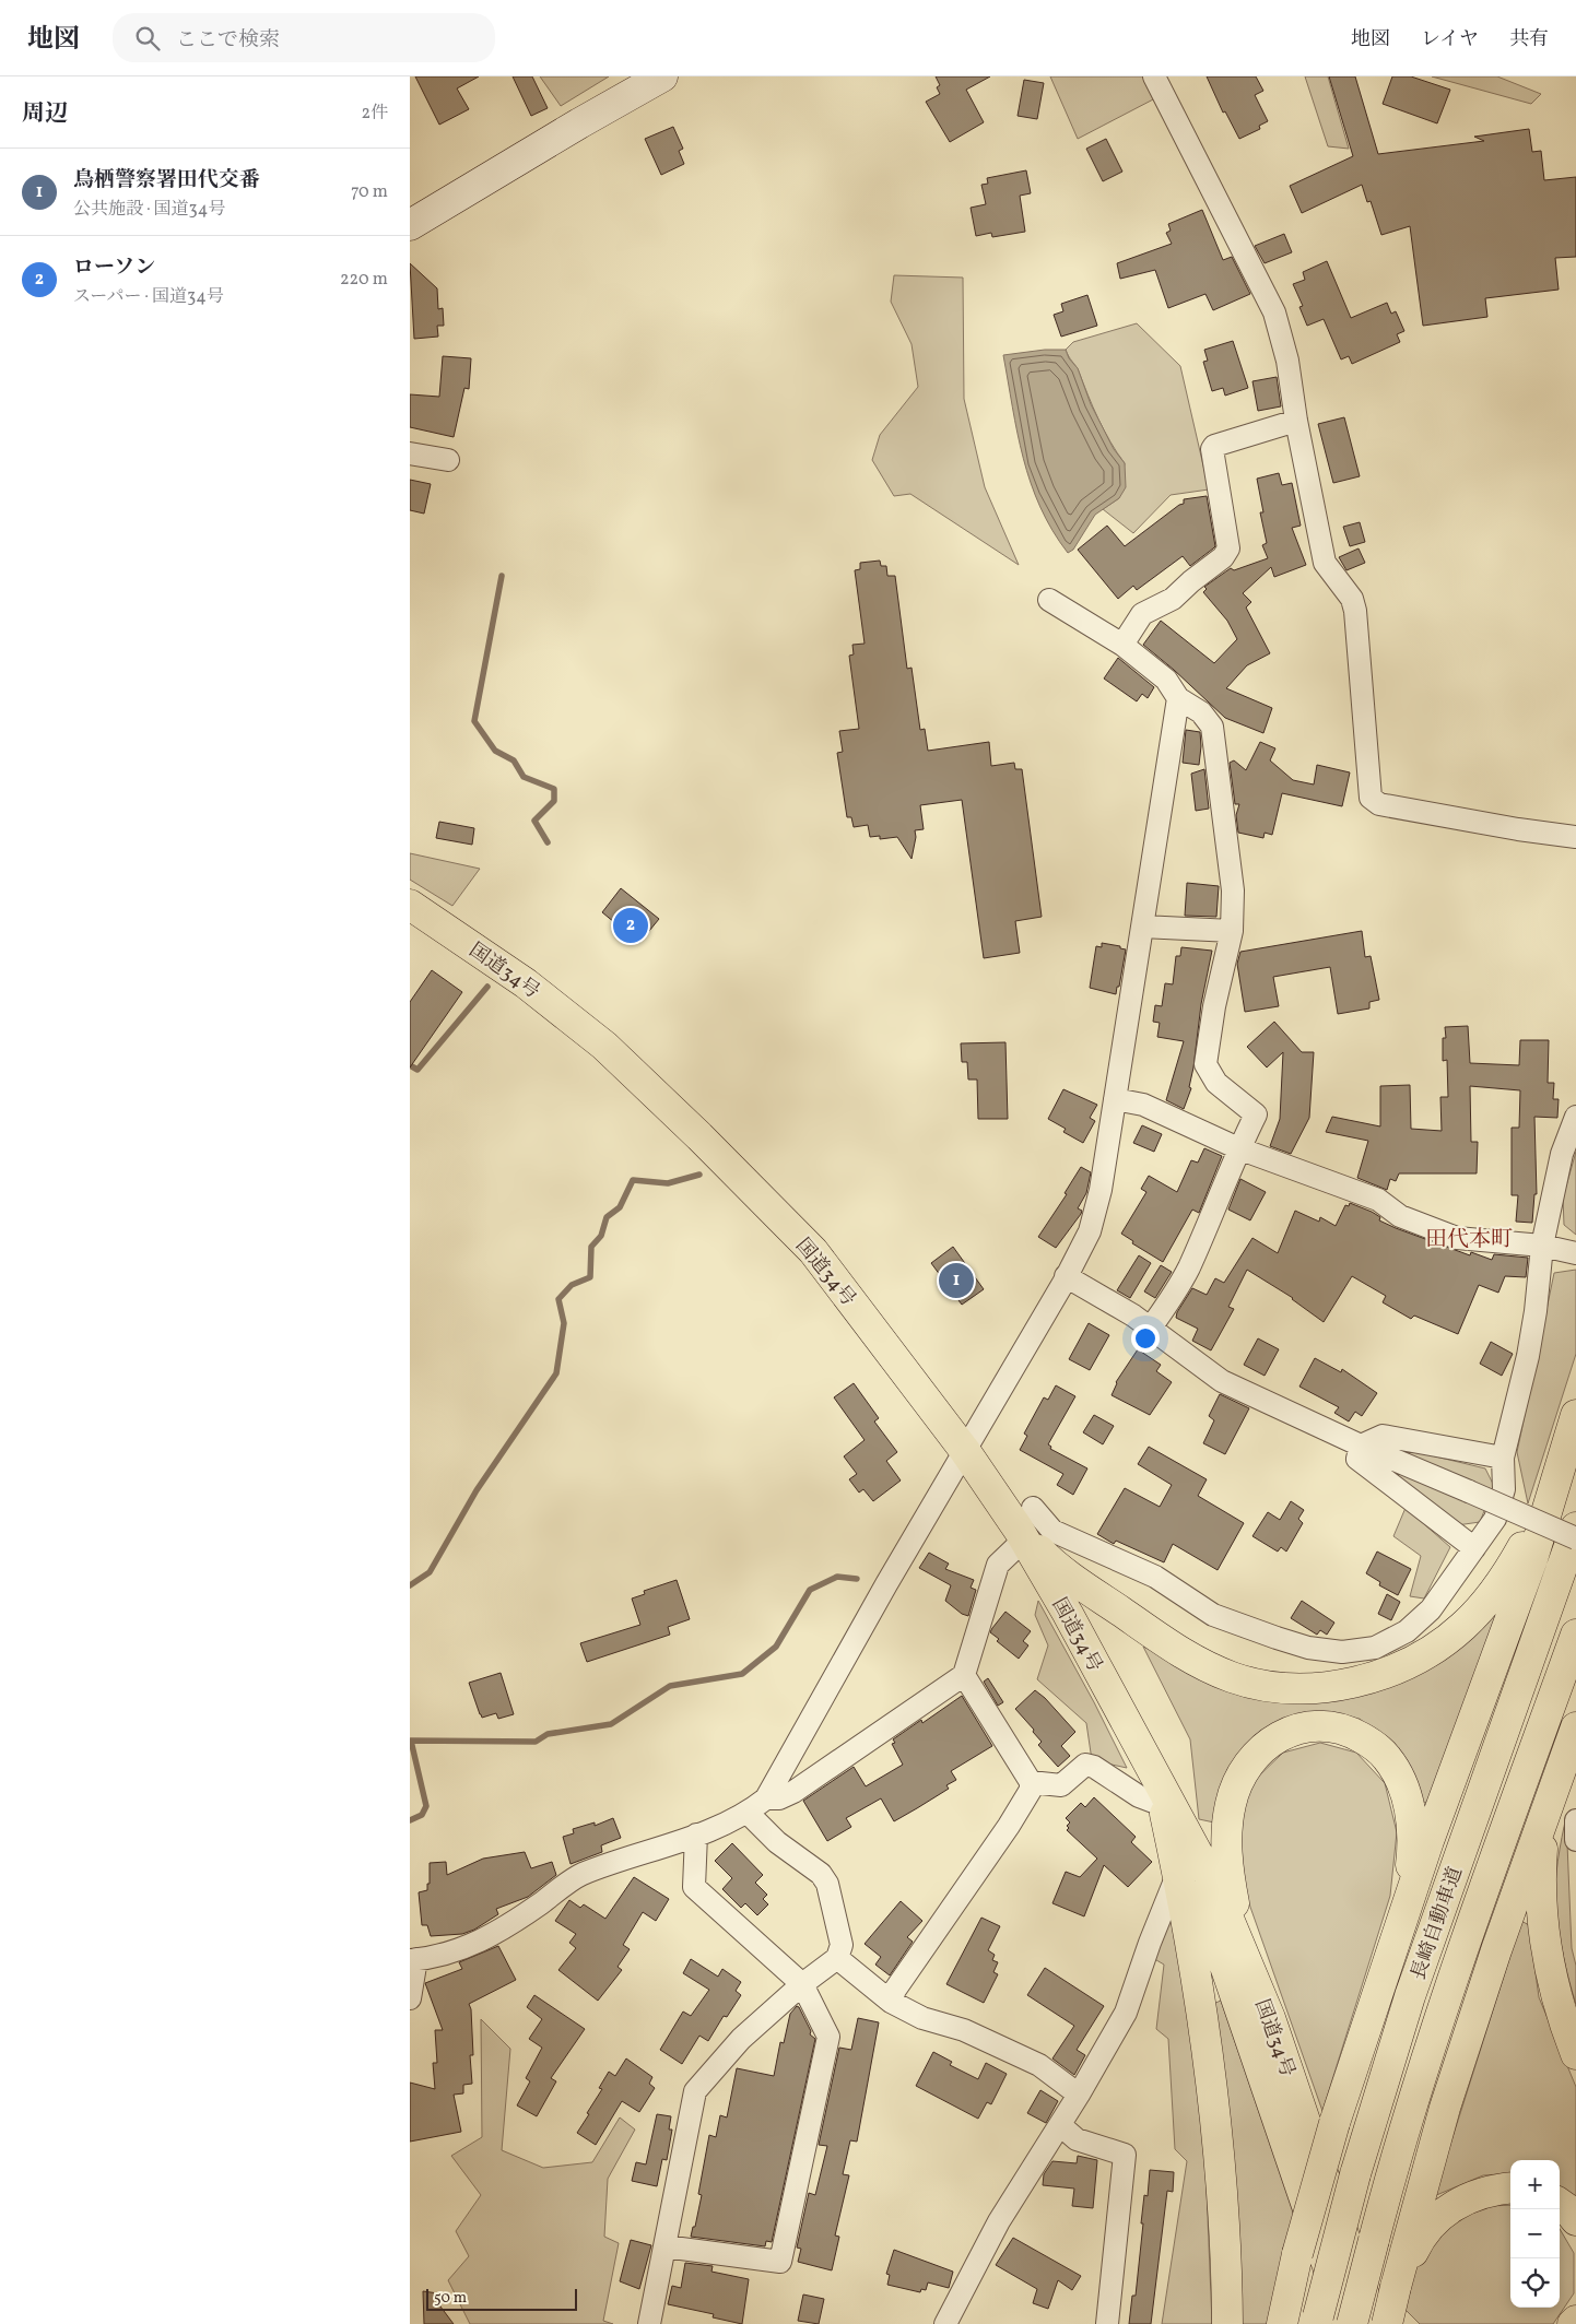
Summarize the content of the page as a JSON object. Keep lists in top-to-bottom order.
{
  "streets": {
    "highway": ["国道34号", "長崎自動車道"]
  },
  "districts": ["田代本町"],
  "scale_bar": "50 m",
  "page": {
    "header": "地図",
    "search": "ここで検索",
    "nav": ["地図", "レイヤ", "共有"],
    "heading": ["周辺", "2件"],
    "list": [
      {
        "mark": "1",
        "name": "鳥栖警察署田代交番",
        "note": "公共施設 · 国道34号",
        "value": "70 m"
      },
      {
        "mark": "2",
        "name": "ローソン",
        "note": "スーパー · 国道34号",
        "value": "220 m"
      }
    ],
    "pins": ["2", "1"],
    "map_buttons": ["+", "−"],
    "scale": "50 m"
  }
}
